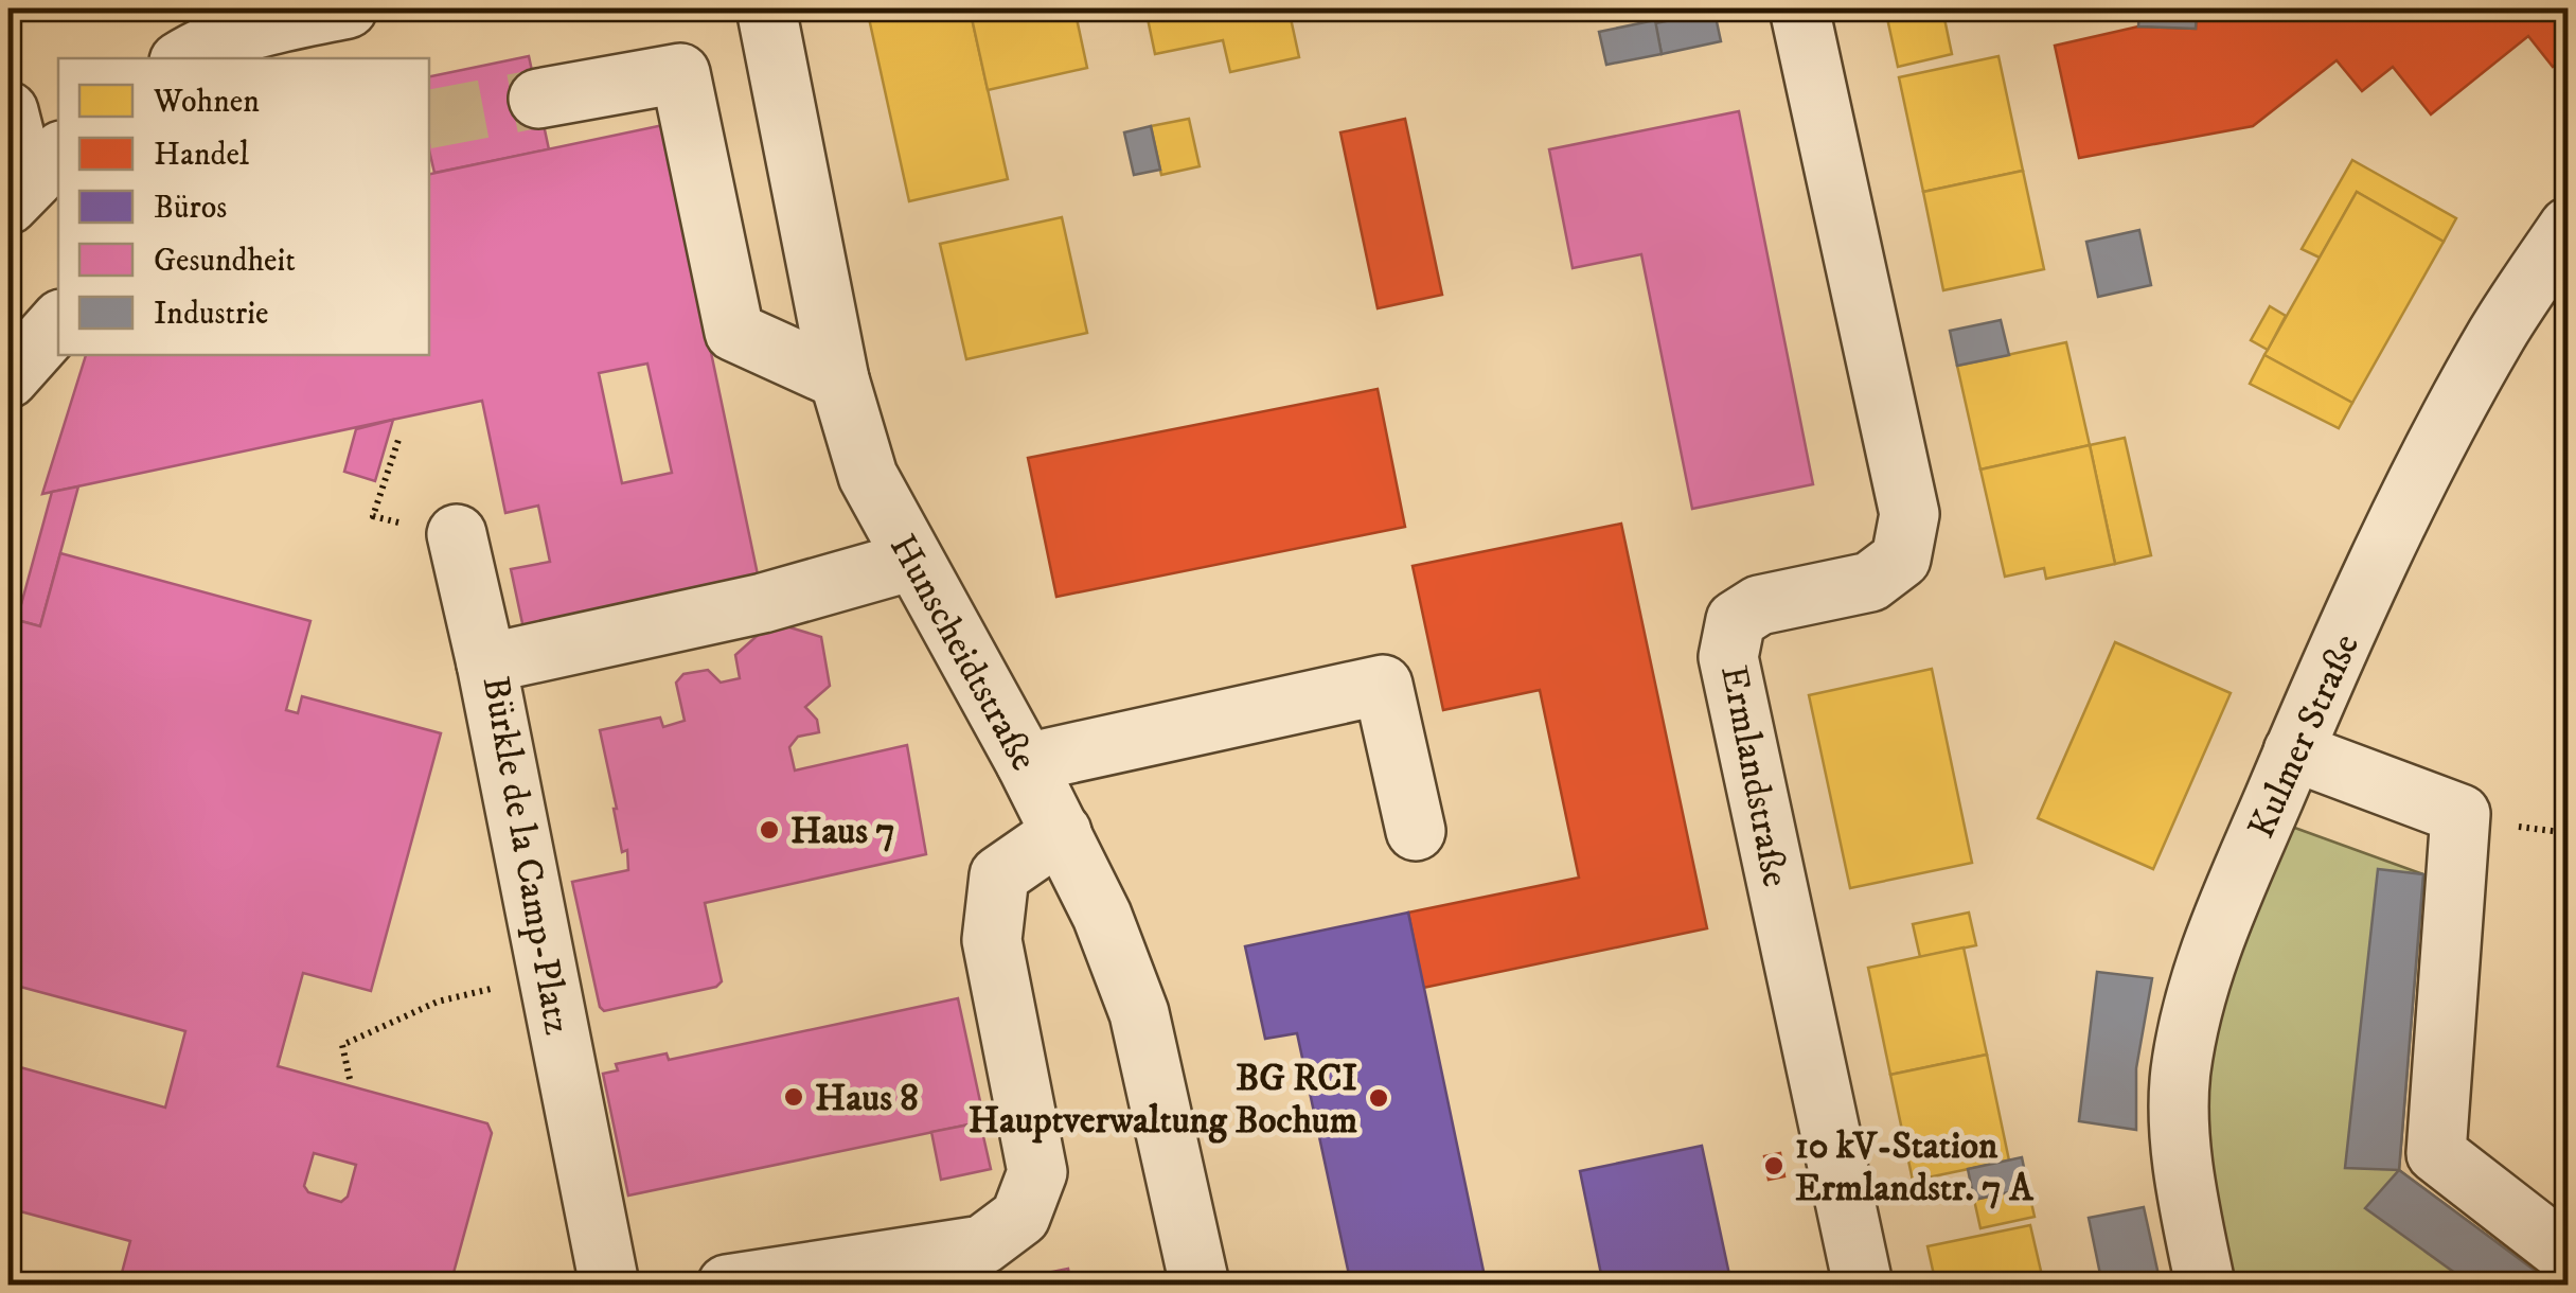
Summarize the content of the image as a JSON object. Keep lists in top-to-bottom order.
{
  "streets": {
    "street": [
      "Hunscheidtstraße",
      "Kulmer Straße",
      "Ermlandstraße",
      "Bürkle de la Camp-Platz"
    ]
  },
  "crossings": [
    ["Hunscheidtstraße", "Bürkle de la Camp-Platz"]
  ],
  "places": [
    "Haus 7",
    "Haus 8",
    "BG RCI Hauptverwaltung Bochum",
    "10 kV-Station Ermlandstr. 7 A"
  ],
  "legend": [
    "Wohnen",
    "Handel",
    "Büros",
    "Gesundheit",
    "Industrie"
  ]
}
